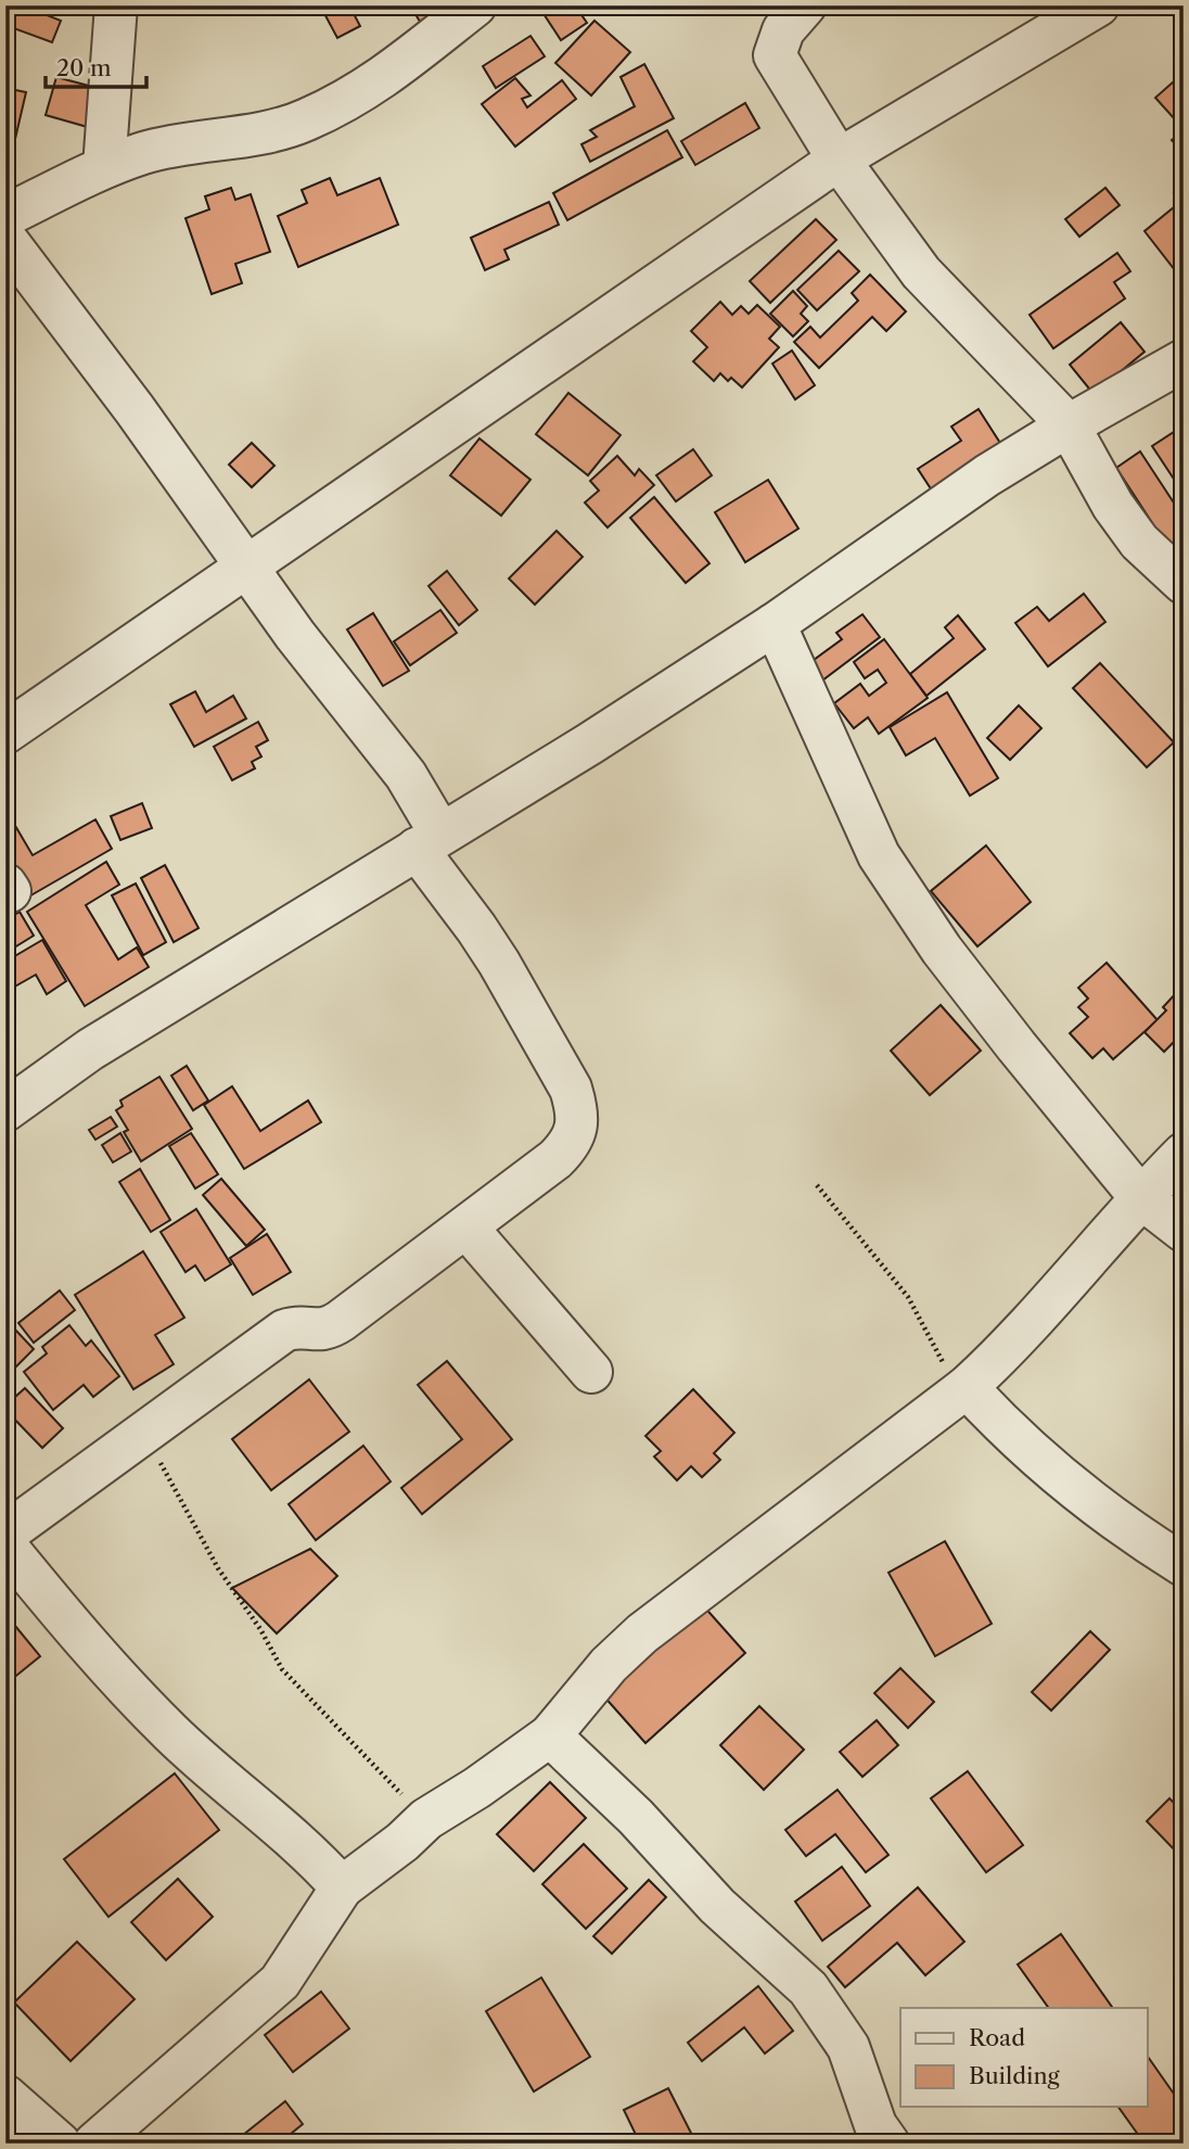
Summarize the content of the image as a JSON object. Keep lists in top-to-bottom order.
{
  "legend": ["Road", "Building"],
  "scale_bar": "20 m"
}
